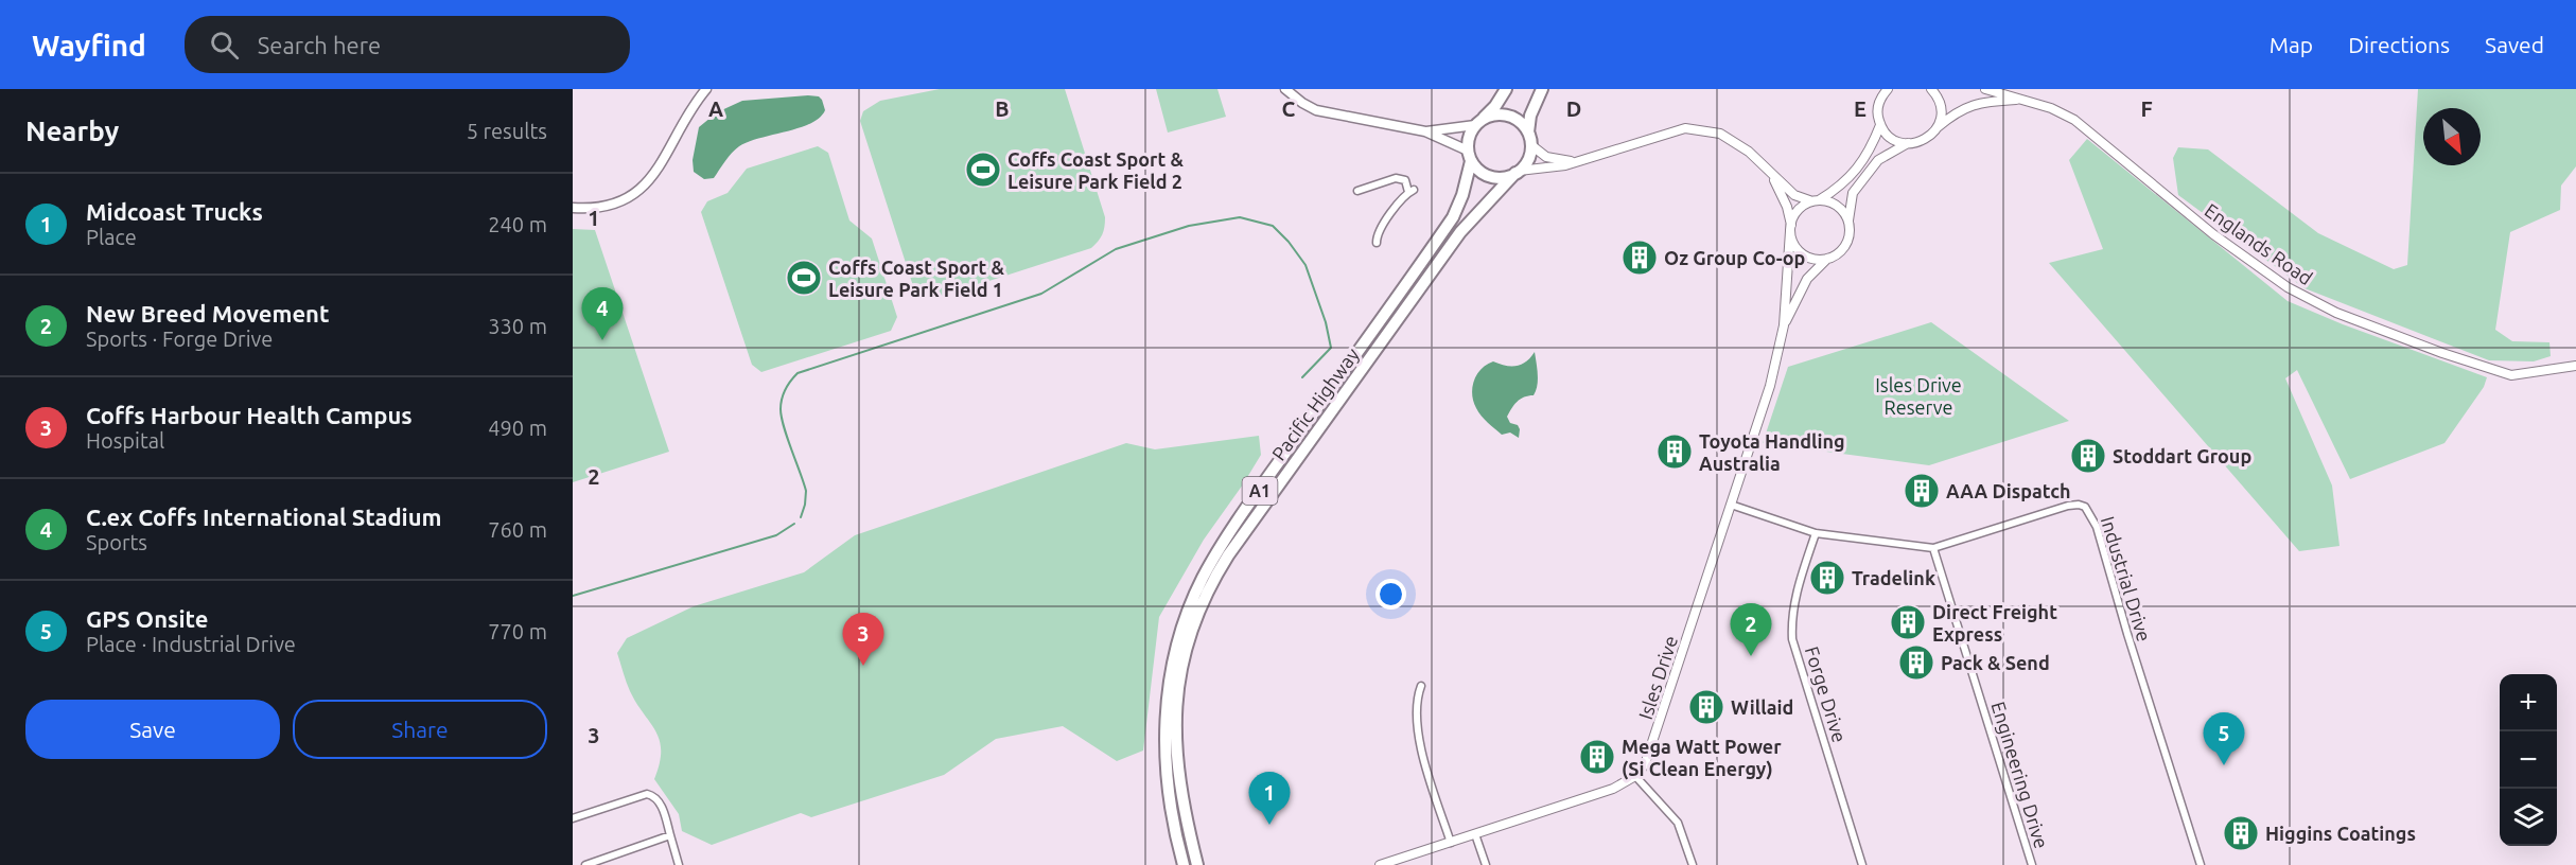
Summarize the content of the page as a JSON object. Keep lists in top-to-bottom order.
{
  "streets": {
    "highway": ["Pacific Highway", "A1"],
    "street": [
      "Englands Road",
      "Industrial Drive",
      "Isles Drive",
      "Forge Drive",
      "Engineering Drive"
    ]
  },
  "crossings": [
    ["Englands Road", "Isles Drive"],
    ["Pacific Highway", "A1"],
    ["Industrial Drive", "Isles Drive"],
    ["Industrial Drive", "Forge Drive"],
    ["Industrial Drive", "Engineering Drive"]
  ],
  "parks": ["Isles Drive Reserve"],
  "places": {
    "sports": ["Coffs Coast Sport & Leisure Park Field 2", "Coffs Coast Sport & Leisure Park Field 1"],
    "building": [
      "Oz Group Co-op",
      "Toyota Handling Australia",
      "Stoddart Group",
      "AAA Dispatch",
      "Tradelink",
      "Direct Freight Express",
      "Pack & Send",
      "Willaid",
      "Mega Watt Power (Si Clean Energy)",
      "Higgins Coatings"
    ]
  },
  "north": "bottom right",
  "page": {
    "header": "Wayfind",
    "search": "Search here",
    "nav": ["Map", "Directions", "Saved"],
    "heading": ["Nearby", "5 results"],
    "list": [
      {
        "mark": "1",
        "name": "Midcoast Trucks",
        "note": "Place",
        "value": "240 m"
      },
      {
        "mark": "2",
        "name": "New Breed Movement",
        "note": "Sports · Forge Drive",
        "value": "330 m"
      },
      {
        "mark": "3",
        "name": "Coffs Harbour Health Campus",
        "note": "Hospital",
        "value": "490 m"
      },
      {
        "mark": "4",
        "name": "C.ex Coffs International Stadium",
        "note": "Sports",
        "value": "760 m"
      },
      {
        "mark": "5",
        "name": "GPS Onsite",
        "note": "Place · Industrial Drive",
        "value": "770 m"
      }
    ],
    "pins": [
      "4",
      "2",
      "3",
      "5",
      "1"
    ],
    "map_buttons": ["+", "−"],
    "buttons": ["Save", "Share"]
  },
  "grid": {
    "columns": [
      "A",
      "B",
      "C",
      "D",
      "E",
      "F"
    ],
    "rows": ["1", "2", "3"]
  }
}
